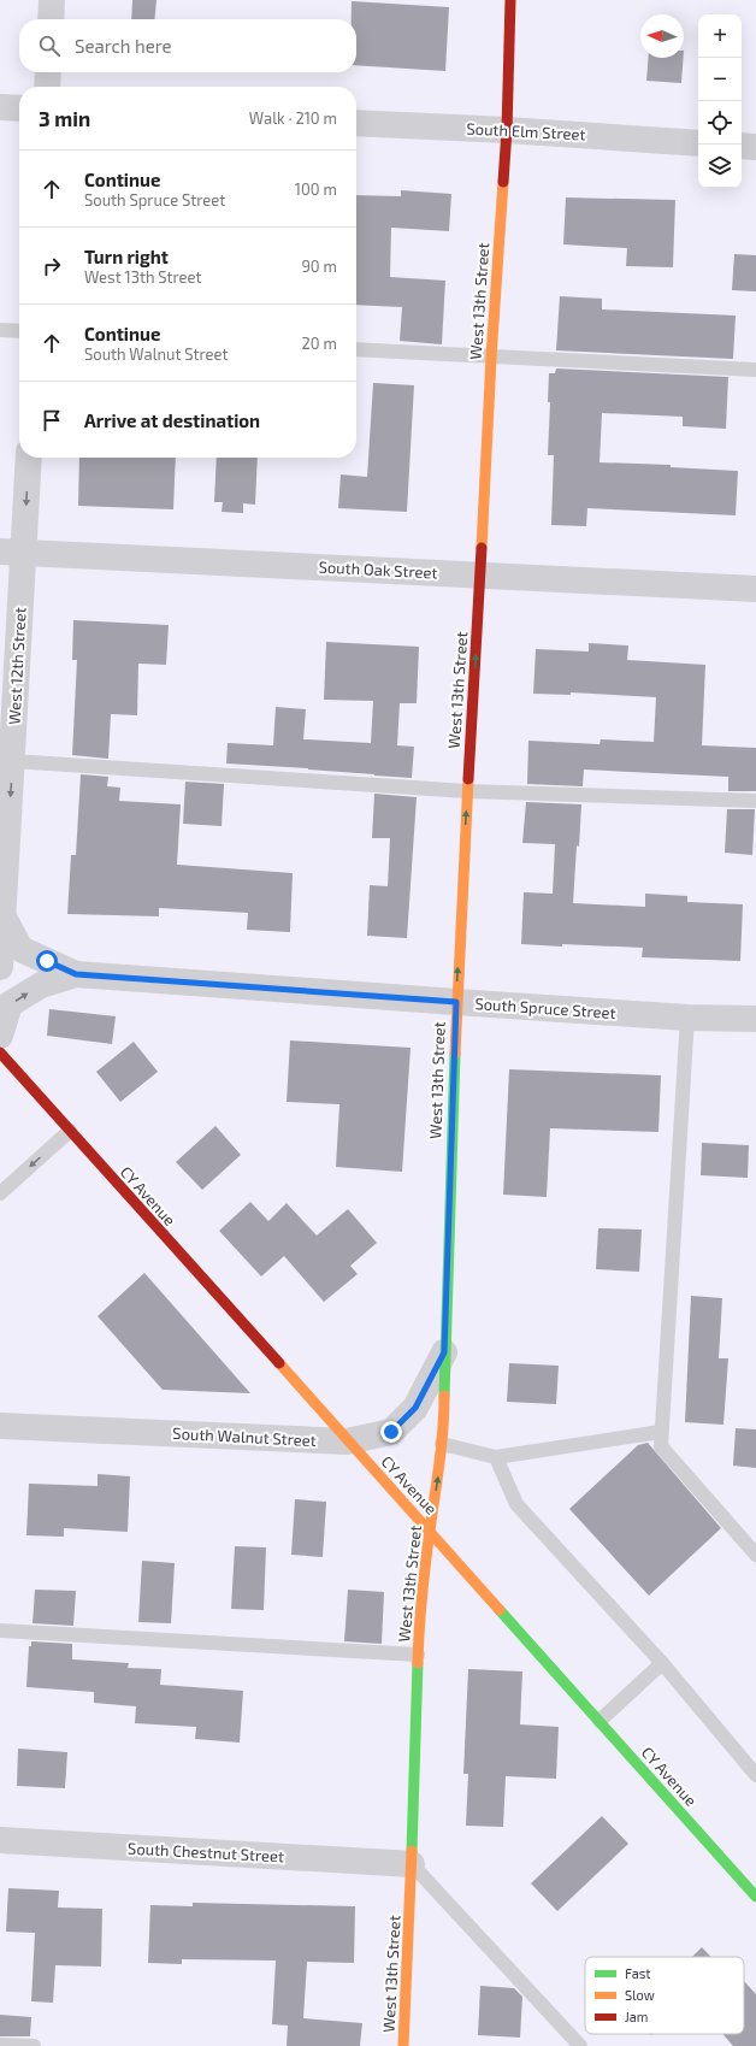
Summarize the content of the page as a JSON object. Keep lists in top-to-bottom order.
{
  "streets": {
    "street": [
      "South Elm Street",
      "West 13th Street",
      "South Oak Street",
      "West 12th Street",
      "South Spruce Street",
      "CY Avenue",
      "South Walnut Street",
      "South Chestnut Street"
    ]
  },
  "crossings": [
    ["South Elm Street", "West 13th Street"],
    ["West 13th Street", "South Oak Street"],
    ["West 13th Street", "South Spruce Street"],
    ["West 13th Street", "CY Avenue"],
    ["West 13th Street", "South Walnut Street"],
    ["West 13th Street", "South Chestnut Street"],
    ["South Oak Street", "West 12th Street"],
    ["West 12th Street", "South Spruce Street"],
    ["CY Avenue", "South Walnut Street"]
  ],
  "one_way": ["West 12th Street"],
  "legend": ["Fast", "Slow", "Jam"],
  "north": "left",
  "page": {
    "map_buttons": ["+", "−"],
    "search": "Search here",
    "heading": ["3 min", "Walk · 210 m"],
    "list": [
      ["Continue", "South Spruce Street", "100 m"],
      ["Turn right", "West 13th Street", "90 m"],
      ["Continue", "South Walnut Street", "20 m"],
      "Arrive at destination"
    ]
  }
}
